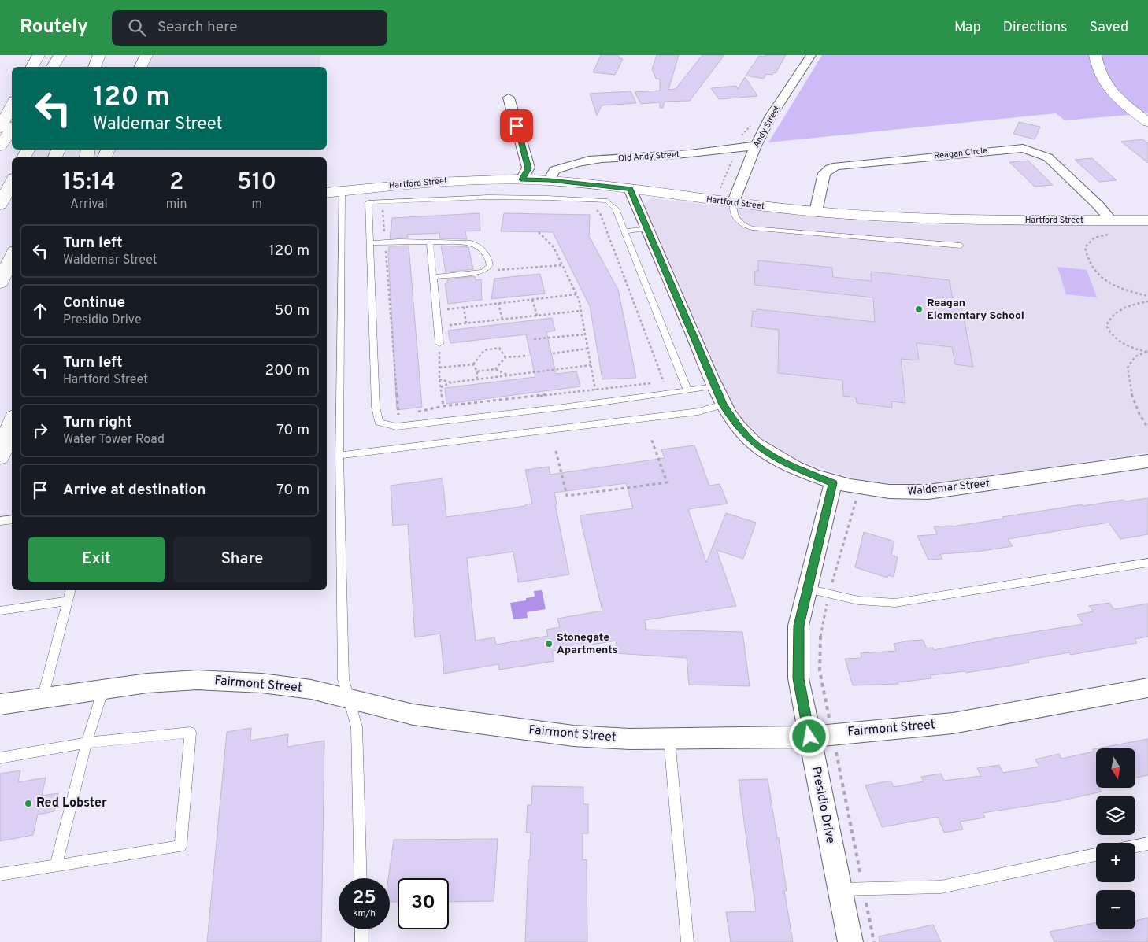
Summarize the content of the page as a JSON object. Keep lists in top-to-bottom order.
{
  "streets": {
    "main road": ["Hartford Street"],
    "street": [
      "Andy Street",
      "Reagan Circle",
      "Old Andy Street",
      "Waldemar Street",
      "Fairmont Street",
      "Presidio Drive"
    ]
  },
  "crossings": [
    ["Andy Street", "Old Andy Street"],
    ["Andy Street", "Hartford Street"],
    ["Reagan Circle", "Hartford Street"],
    ["Old Andy Street", "Hartford Street"],
    ["Waldemar Street", "Presidio Drive"],
    ["Fairmont Street", "Presidio Drive"]
  ],
  "places": ["Reagan Elementary School", "Stonegate Apartments", "Red Lobster"],
  "north": "bottom",
  "page": {
    "header": "Routely",
    "search": "Search here",
    "nav": ["Map", "Directions", "Saved"],
    "turn": ["120 m", "Waldemar Street"],
    "eta": [
      "15:14",
      "Arrival",
      "2",
      "min",
      "510",
      "m"
    ],
    "list": [
      {
        "name": "Turn left",
        "note": "Waldemar Street",
        "value": "120 m"
      },
      {
        "name": "Continue",
        "note": "Presidio Drive",
        "value": "50 m"
      },
      {
        "name": "Turn left",
        "note": "Hartford Street",
        "value": "200 m"
      },
      {
        "name": "Turn right",
        "note": "Water Tower Road",
        "value": "70 m"
      },
      {
        "name": "Arrive at destination",
        "value": "70 m"
      }
    ],
    "buttons": ["Exit", "Share"],
    "map_buttons": ["+", "−"],
    "speed": "25 km/h",
    "limit": "30"
  }
}
